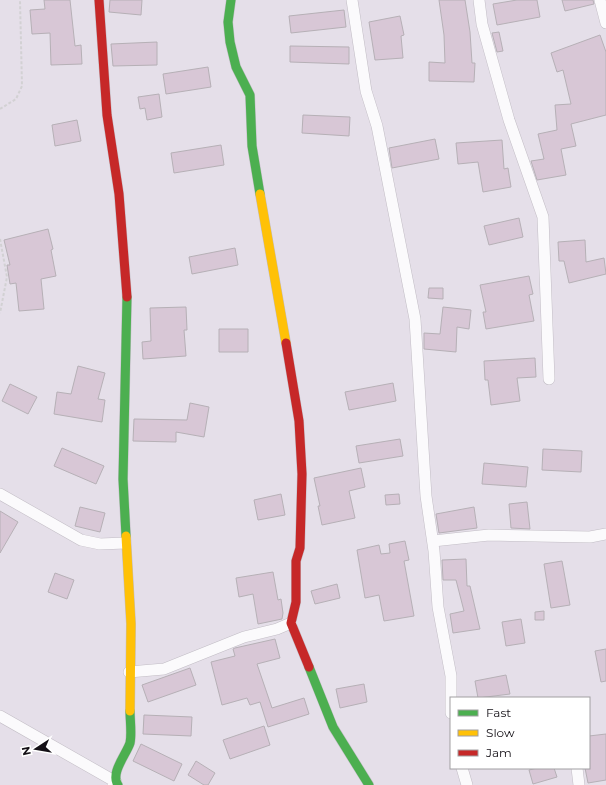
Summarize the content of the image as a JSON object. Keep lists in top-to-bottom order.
{
  "legend": ["Fast", "Slow", "Jam"],
  "north": "left"
}
